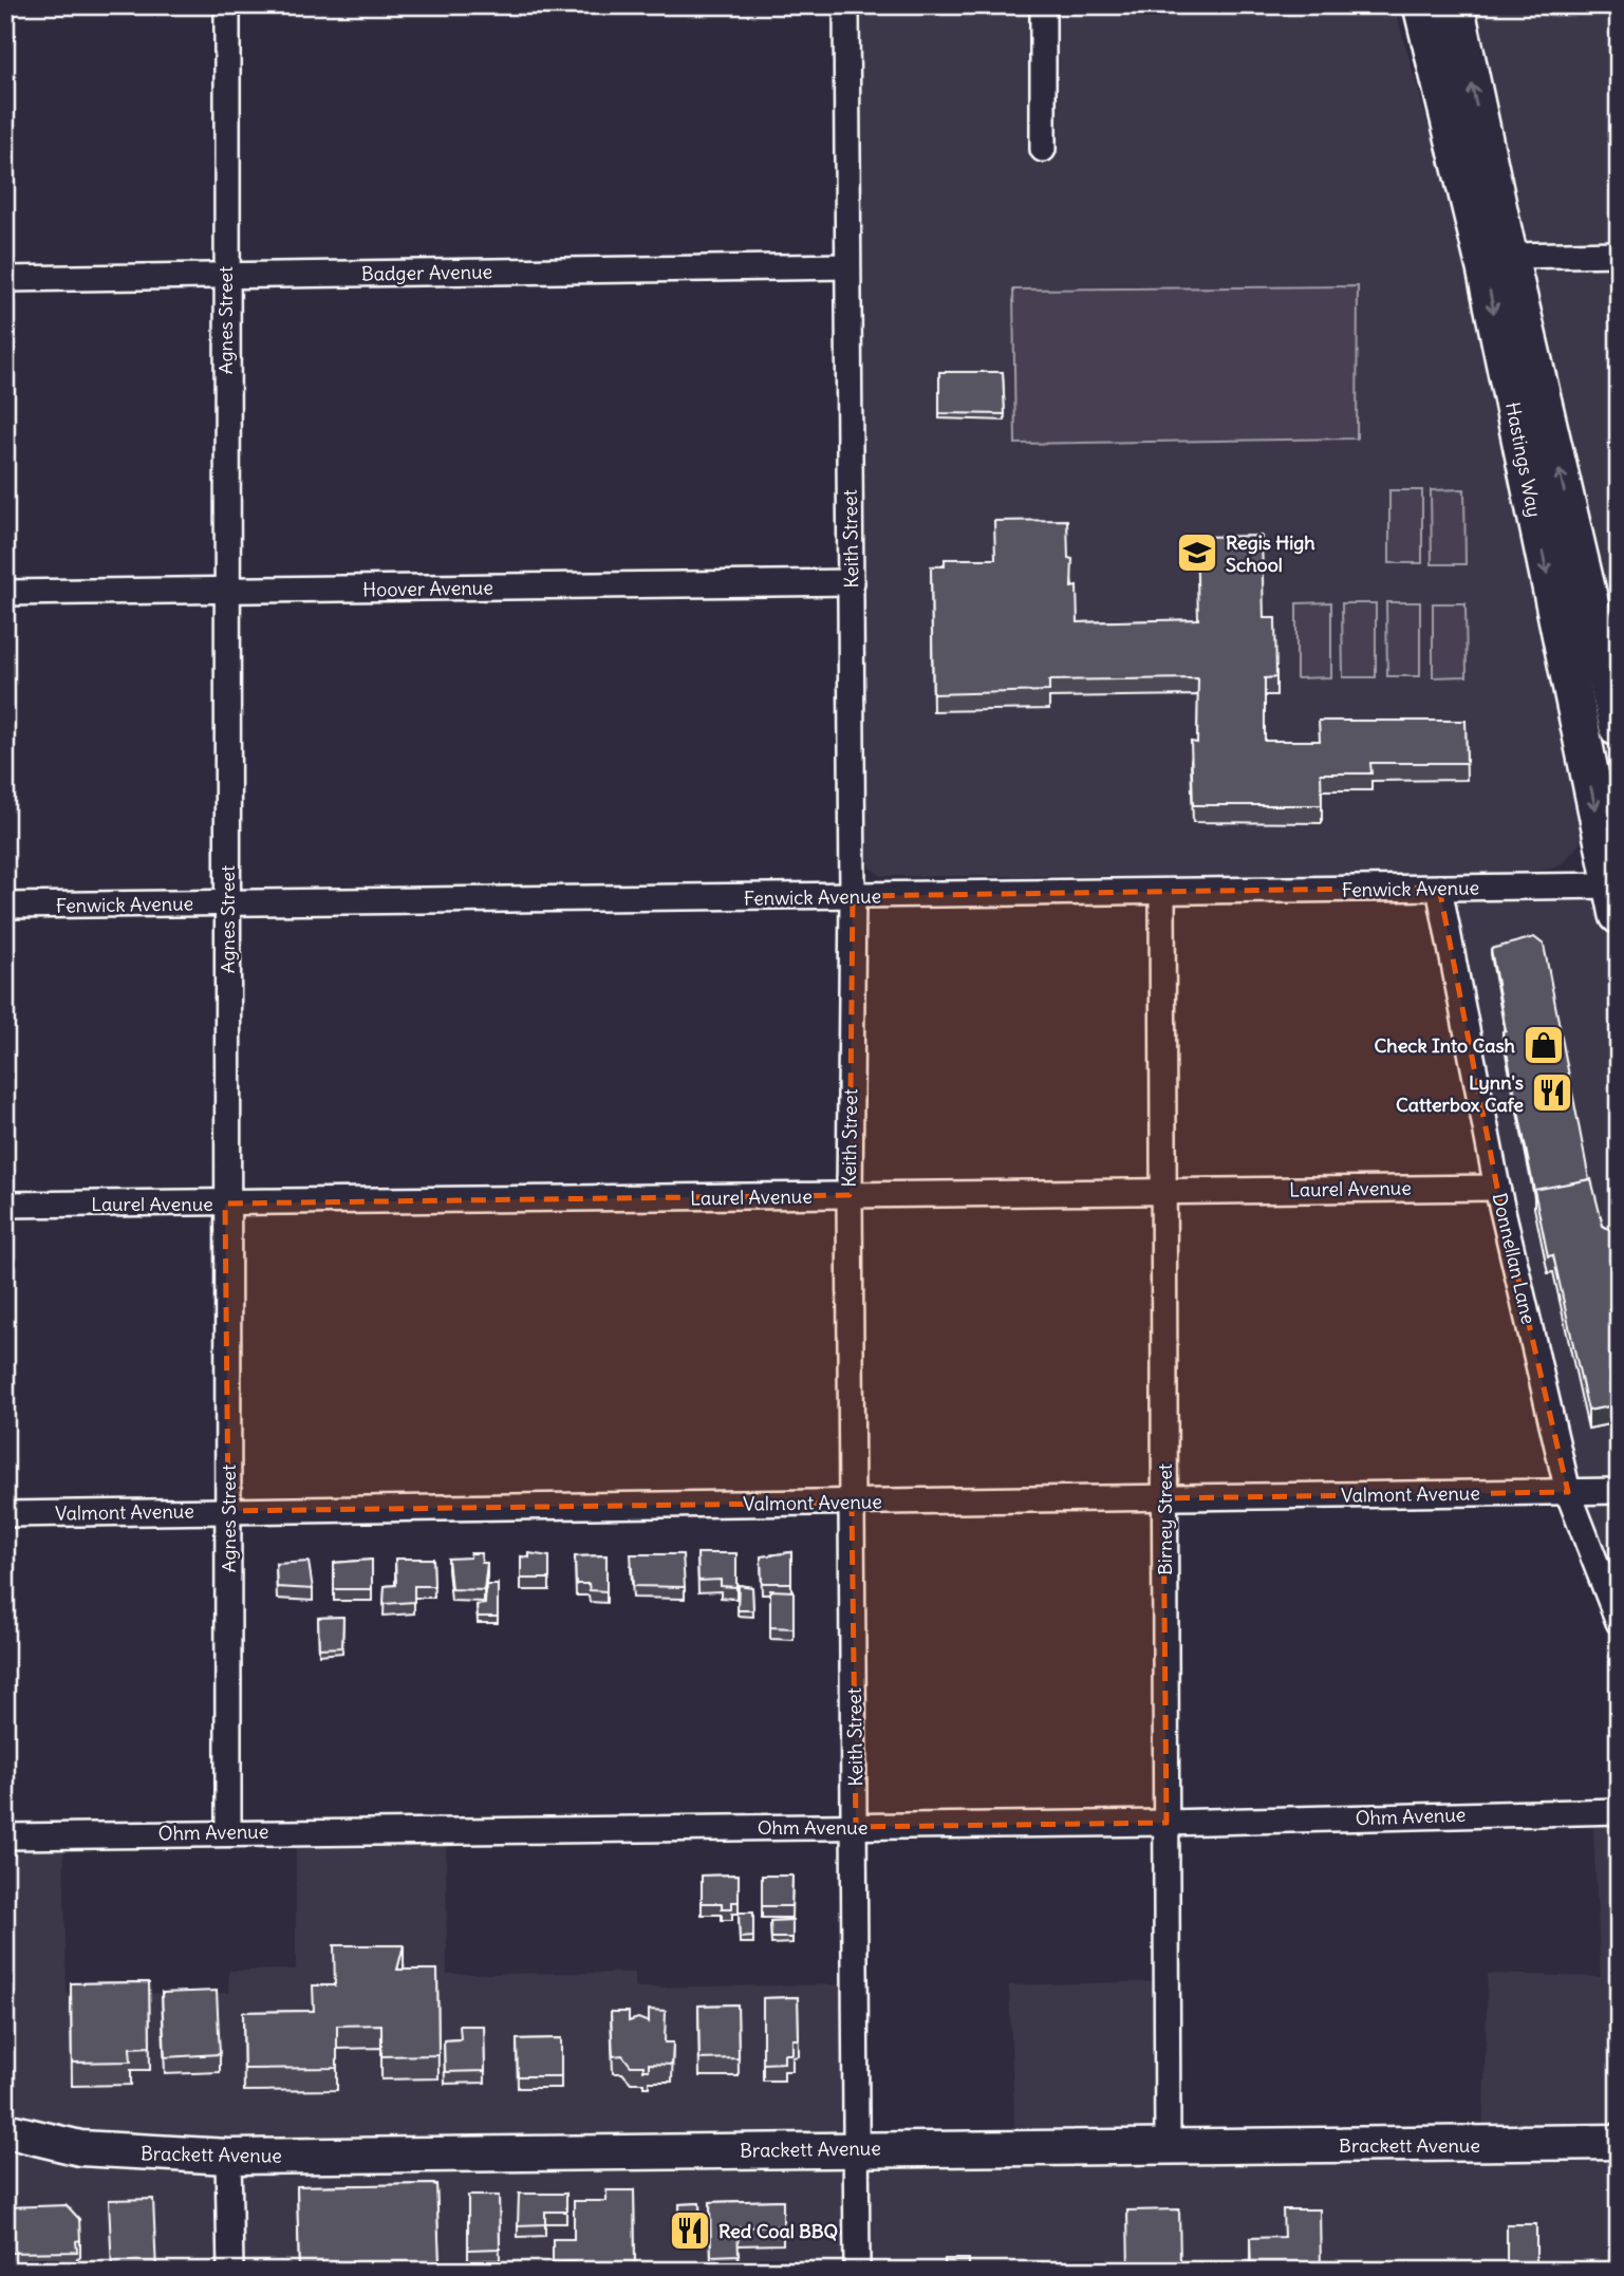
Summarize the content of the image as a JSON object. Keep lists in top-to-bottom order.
{
  "streets": {
    "main road": ["Hastings Way", "Brackett Avenue"],
    "street": [
      "Badger Avenue",
      "Agnes Street",
      "Keith Street",
      "Hoover Avenue",
      "Fenwick Avenue",
      "Laurel Avenue",
      "Donnellan Lane",
      "Valmont Avenue",
      "Birney Street",
      "Ohm Avenue"
    ]
  },
  "crossings": [
    ["Badger Avenue", "Agnes Street"],
    ["Badger Avenue", "Keith Street"],
    ["Agnes Street", "Hoover Avenue"],
    ["Agnes Street", "Fenwick Avenue"],
    ["Agnes Street", "Laurel Avenue"],
    ["Agnes Street", "Valmont Avenue"],
    ["Agnes Street", "Ohm Avenue"],
    ["Hastings Way", "Fenwick Avenue"],
    ["Keith Street", "Hoover Avenue"],
    ["Keith Street", "Fenwick Avenue"],
    ["Keith Street", "Laurel Avenue"],
    ["Keith Street", "Valmont Avenue"],
    ["Keith Street", "Ohm Avenue"],
    ["Keith Street", "Brackett Avenue"],
    ["Fenwick Avenue", "Donnellan Lane"],
    ["Fenwick Avenue", "Birney Street"],
    ["Laurel Avenue", "Donnellan Lane"],
    ["Laurel Avenue", "Birney Street"],
    ["Donnellan Lane", "Valmont Avenue"],
    ["Valmont Avenue", "Birney Street"],
    ["Birney Street", "Ohm Avenue"],
    ["Birney Street", "Brackett Avenue"]
  ],
  "places": {
    "school or university": ["Regis High School"],
    "shop": ["Check Into Cash"],
    "restaurant": ["Lynn's Catterbox Cafe", "Red Coal BBQ"]
  }
}
